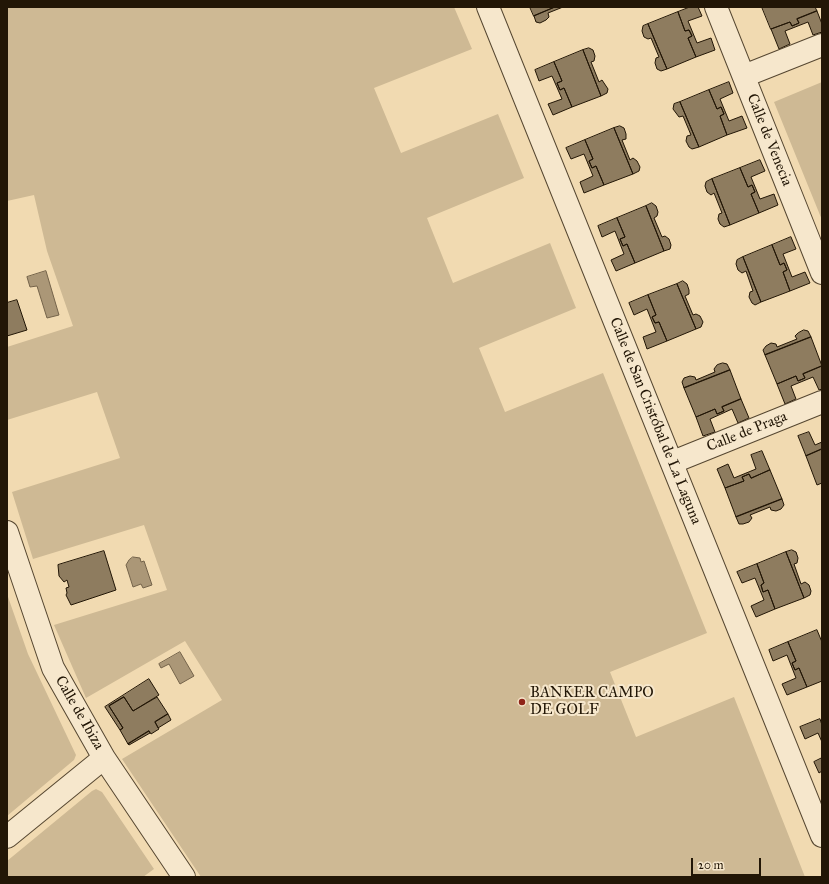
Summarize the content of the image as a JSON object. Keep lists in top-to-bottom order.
{
  "streets": {
    "street": [
      "Calle de Venecia",
      "Calle de San Cristóbal de La Laguna",
      "Calle de Praga",
      "Calle de Ibiza"
    ]
  },
  "crossings": [
    ["Calle de San Cristóbal de La Laguna", "Calle de Praga"]
  ],
  "places": ["BANKER CAMPO DE GOLF"],
  "scale_bar": "20 m"
}
